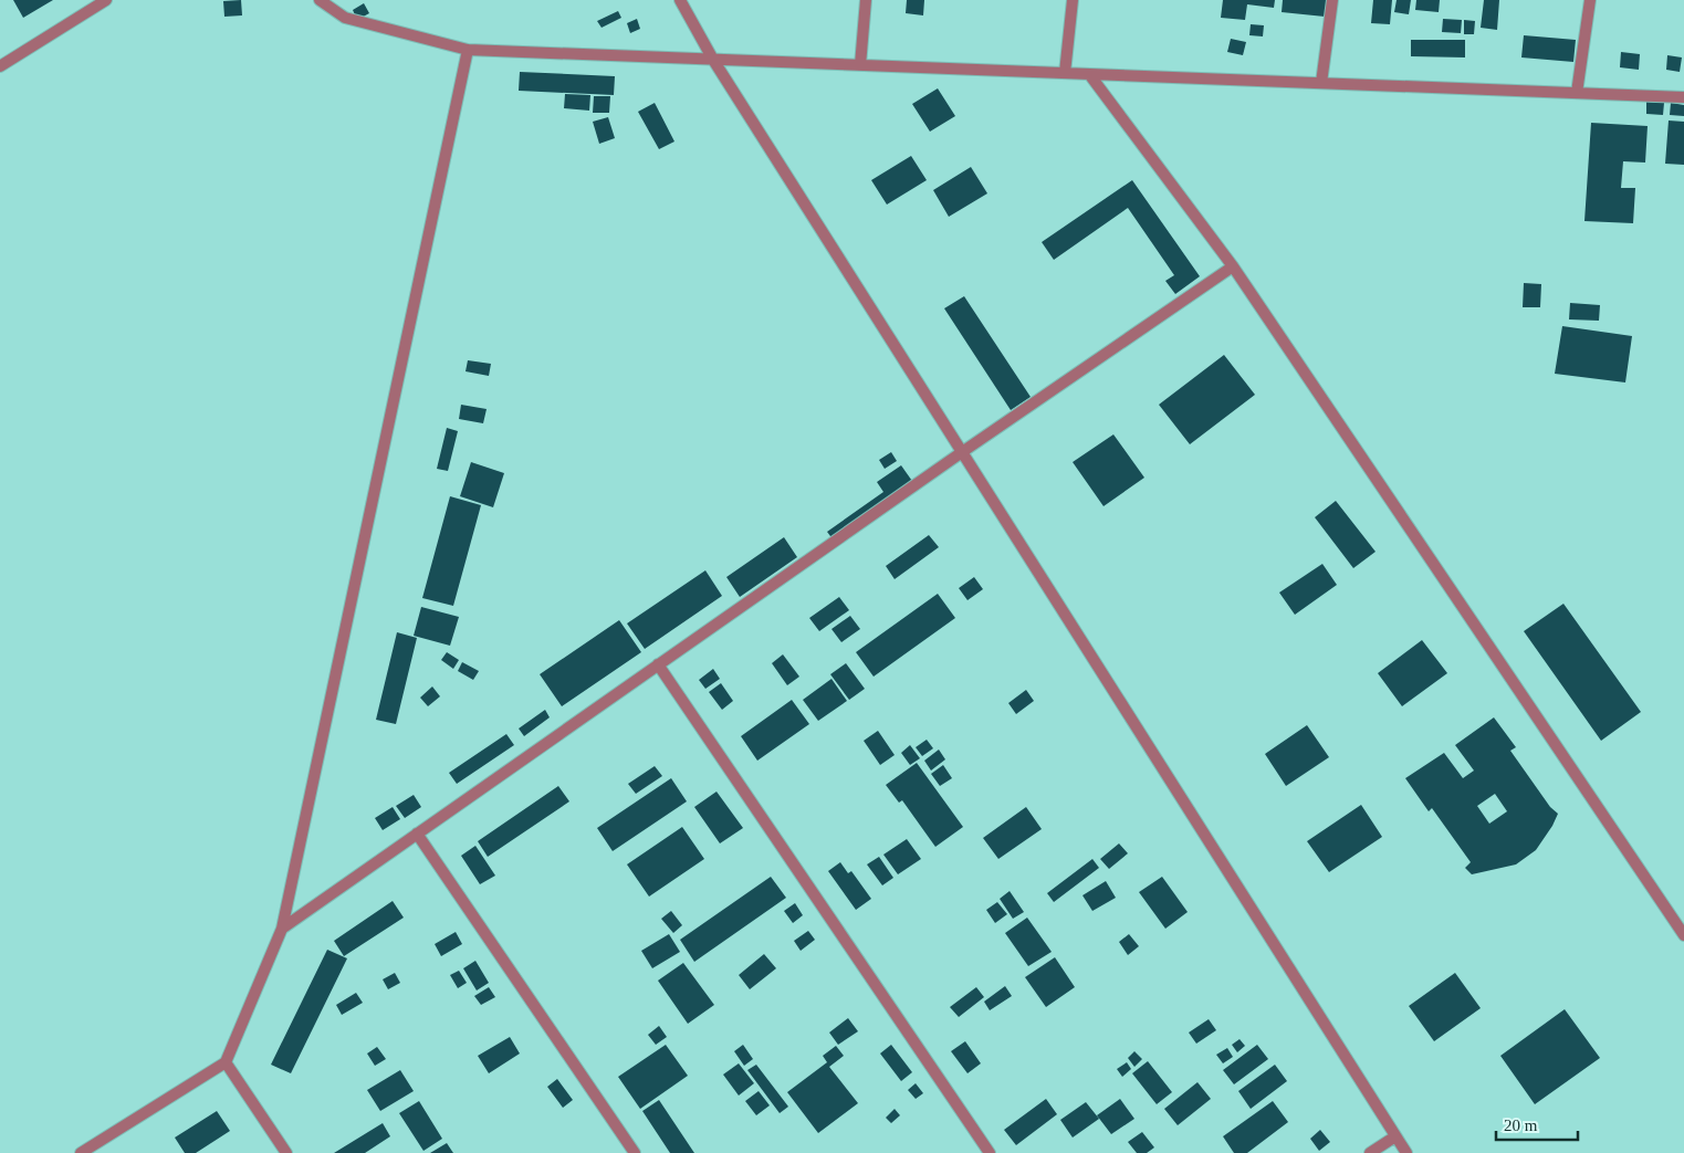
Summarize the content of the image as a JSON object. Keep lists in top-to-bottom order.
{
  "scale_bar": "20 m"
}
